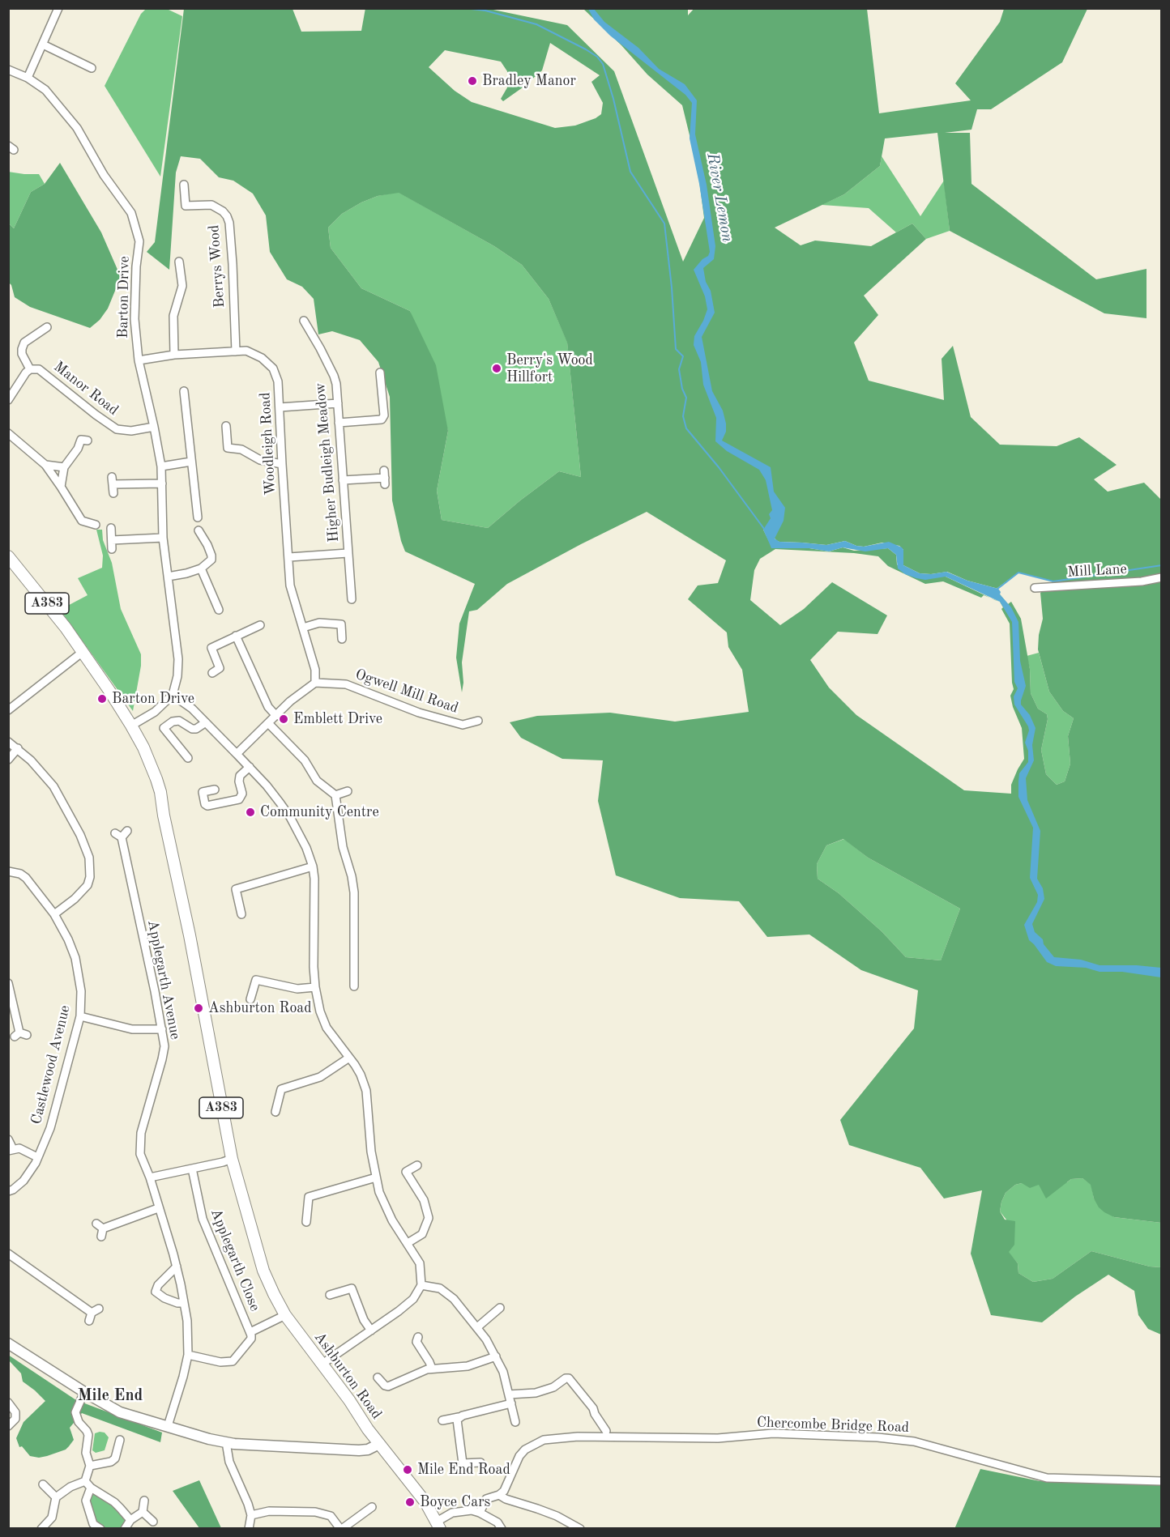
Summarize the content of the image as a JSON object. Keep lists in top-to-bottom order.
{
  "streets": {
    "main road": ["A383", "Ashburton Road"],
    "street": [
      "Berrys Wood",
      "Barton Drive",
      "Manor Road",
      "Woodleigh Road",
      "Higher Budleigh Meadow",
      "Mill Lane",
      "Ogwell Mill Road",
      "Applegarth Avenue",
      "Castlewood Avenue",
      "Applegarth Close",
      "Chercombe Bridge Road"
    ]
  },
  "crossings": [
    ["Berrys Wood", "Woodleigh Road"],
    ["Barton Drive", "Manor Road"],
    ["Barton Drive", "Woodleigh Road"],
    ["Woodleigh Road", "Ogwell Mill Road"],
    ["Applegarth Avenue", "Applegarth Close"],
    ["Applegarth Close", "Ashburton Road"]
  ],
  "districts": ["Mile End"],
  "water": ["River Lemon"],
  "places": [
    "Bradley Manor",
    "Berry's Wood Hillfort",
    "Barton Drive",
    "Emblett Drive",
    "Community Centre",
    "Ashburton Road",
    "Mile End Road",
    "Boyce Cars"
  ]
}
